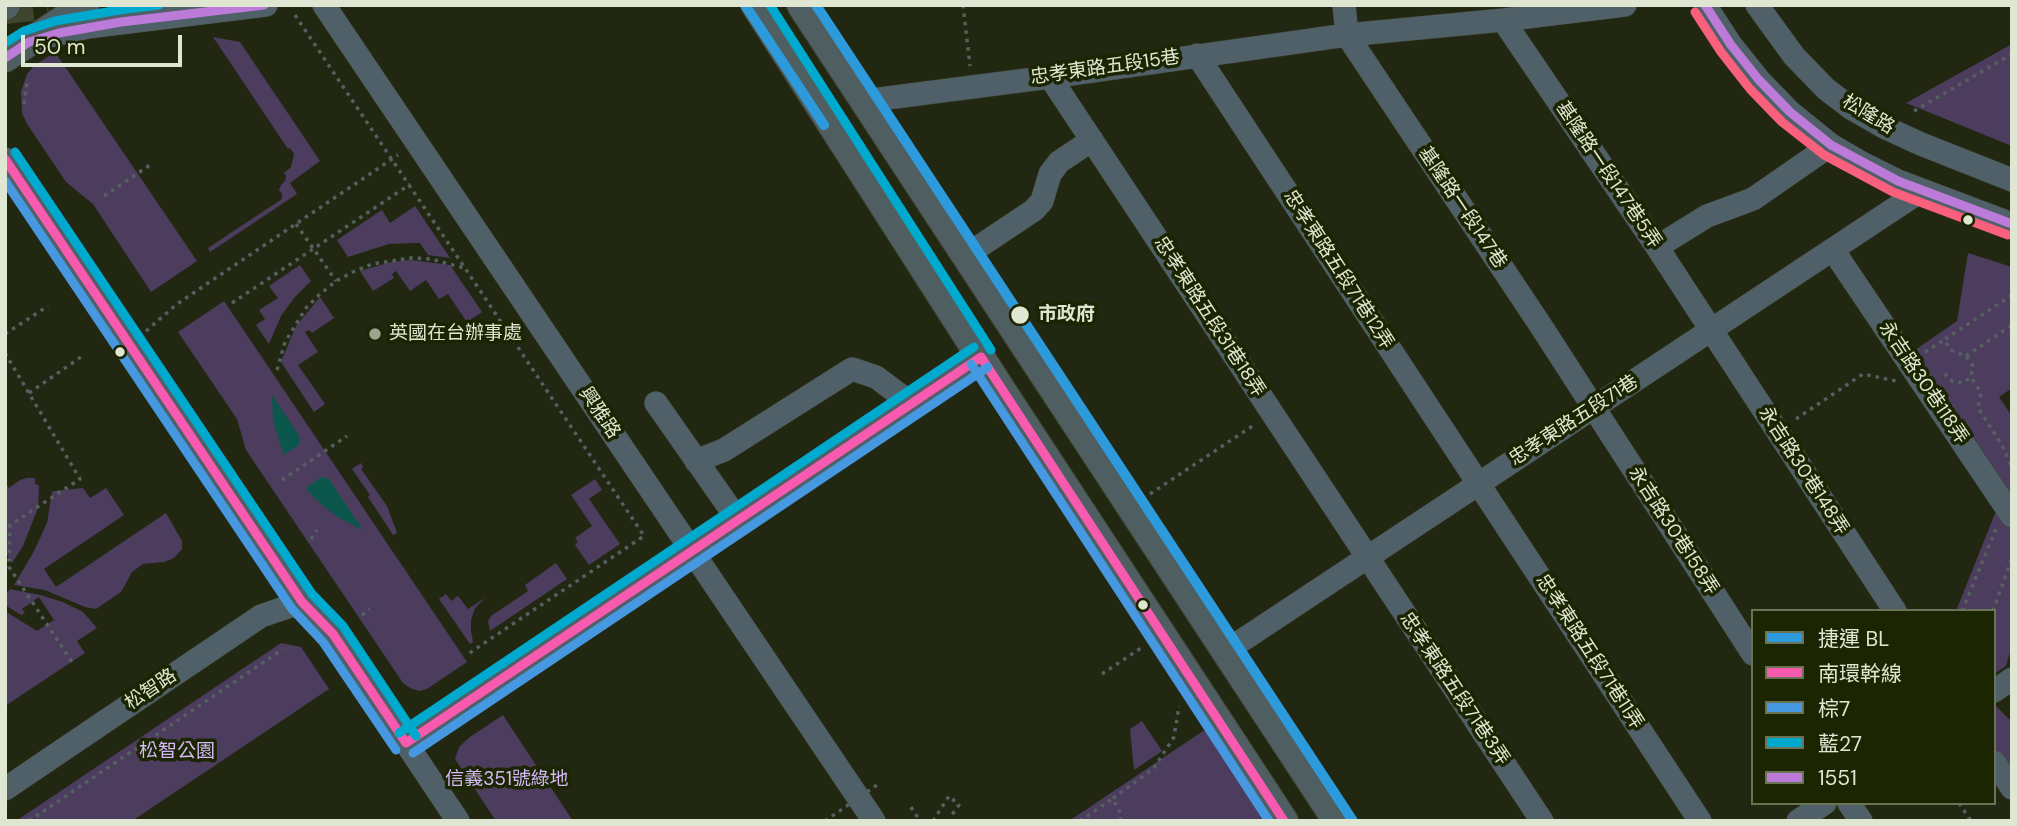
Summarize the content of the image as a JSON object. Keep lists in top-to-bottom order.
{
  "streets": {
    "street": [
      "忠孝東路五段15巷",
      "松隆路",
      "基隆路一段147巷5弄",
      "基隆路一段147巷",
      "忠孝東路五段71巷12弄",
      "忠孝東路五段31巷18弄",
      "永吉路30巷118弄",
      "興雅路",
      "忠孝東路五段71巷",
      "永吉路30巷148弄",
      "永吉路30巷158弄",
      "忠孝東路五段71巷11弄",
      "忠孝東路五段71巷3弄",
      "松智路"
    ]
  },
  "crossings": [
    ["忠孝東路五段15巷", "基隆路一段147巷"],
    ["忠孝東路五段15巷", "忠孝東路五段71巷12弄"],
    ["忠孝東路五段15巷", "忠孝東路五段31巷18弄"],
    ["基隆路一段147巷5弄", "忠孝東路五段71巷"],
    ["基隆路一段147巷5弄", "永吉路30巷148弄"],
    ["基隆路一段147巷", "忠孝東路五段71巷"],
    ["基隆路一段147巷", "永吉路30巷158弄"],
    ["忠孝東路五段71巷12弄", "忠孝東路五段71巷"],
    ["忠孝東路五段71巷12弄", "忠孝東路五段71巷11弄"],
    ["忠孝東路五段31巷18弄", "忠孝東路五段71巷"],
    ["忠孝東路五段31巷18弄", "忠孝東路五段71巷3弄"],
    ["永吉路30巷118弄", "忠孝東路五段71巷"],
    ["忠孝東路五段71巷", "永吉路30巷148弄"],
    ["忠孝東路五段71巷", "永吉路30巷158弄"],
    ["忠孝東路五段71巷", "忠孝東路五段71巷11弄"],
    ["忠孝東路五段71巷", "忠孝東路五段71巷3弄"]
  ],
  "parks": ["松智公園", "信義351號綠地"],
  "places": ["市政府", "英國在台辦事處"],
  "lines": [
    "metro line BL",
    "transit line 藍27",
    "transit line 1551",
    "transit line 南環幹線",
    "transit line 棕7"
  ],
  "legend": [
    "捷運 BL",
    "南環幹線",
    "棕7",
    "藍27",
    "1551"
  ],
  "scale_bar": "50 m"
}
